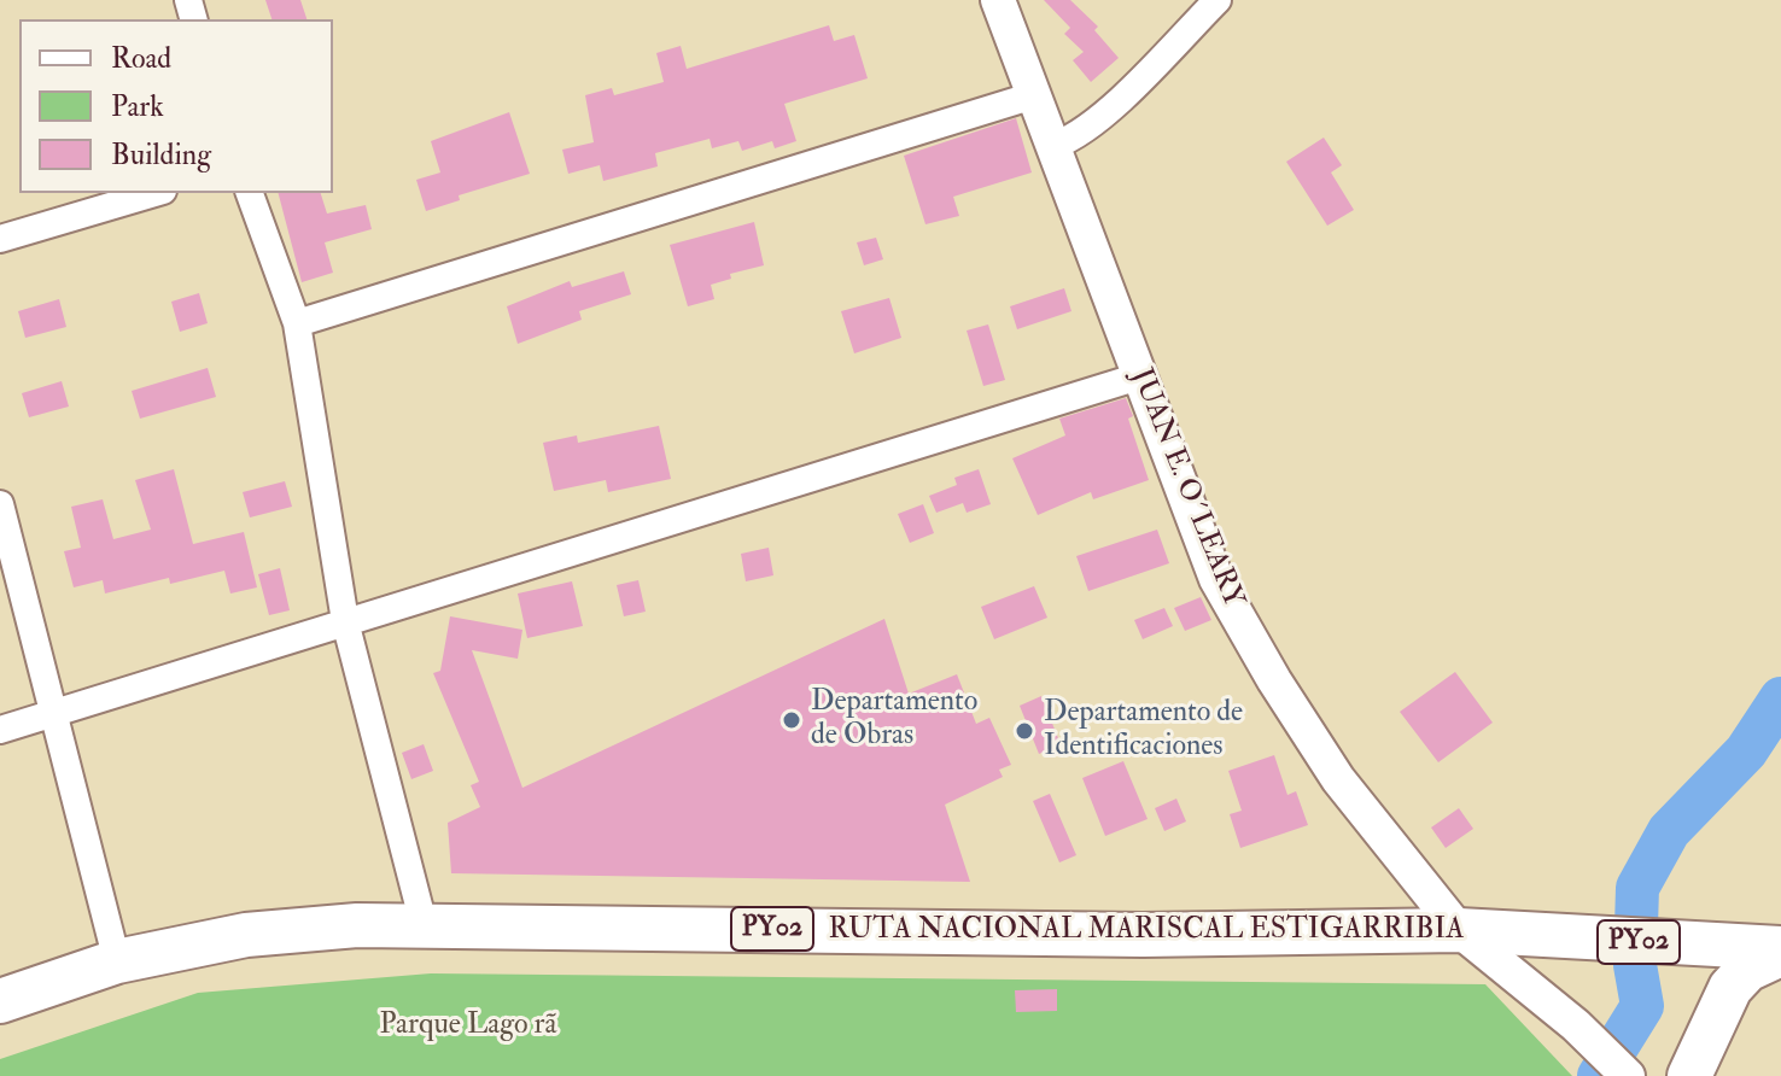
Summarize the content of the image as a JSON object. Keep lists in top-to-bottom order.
{
  "streets": {
    "main road": ["PY02", "RUTA NACIONAL MARISCAL ESTIGARRIBIA"],
    "street": ["JUAN E. O´LEARY"]
  },
  "crossings": [
    ["JUAN E. O´LEARY", "RUTA NACIONAL MARISCAL ESTIGARRIBIA"]
  ],
  "parks": ["Parque Lago rã"],
  "places": ["Departamento de Obras", "Departamento de Identificaciones"],
  "legend": ["Road", "Park", "Building"]
}
